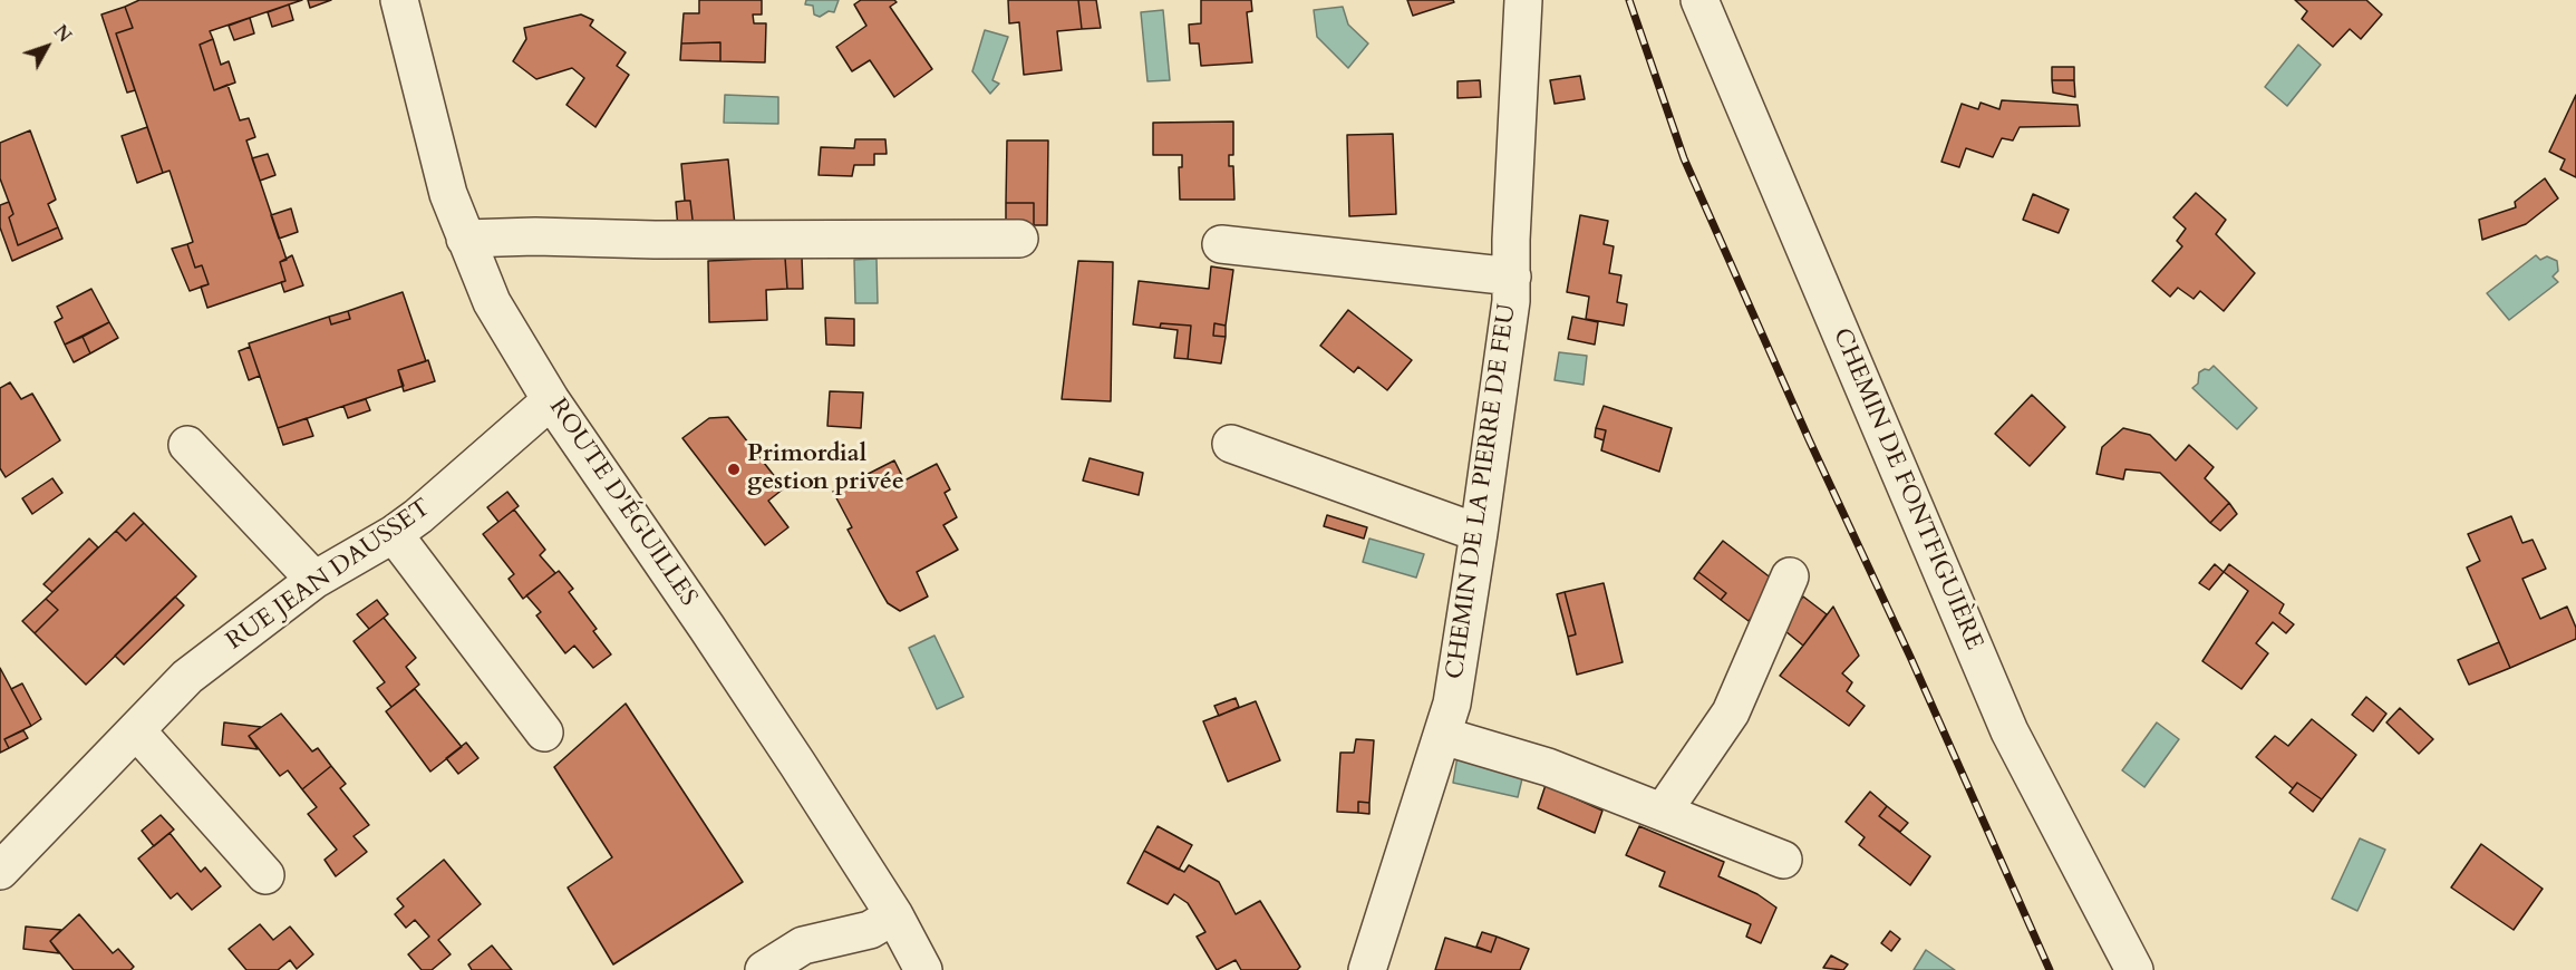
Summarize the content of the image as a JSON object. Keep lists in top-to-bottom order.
{
  "streets": {
    "street": [
      "CHEMIN DE FONTFIGUIÈRE",
      "CHEMIN DE LA PIERRE DE FEU",
      "ROUTE D'ÉGUILLES",
      "RUE JEAN DAUSSET"
    ]
  },
  "crossings": [
    ["ROUTE D'ÉGUILLES", "RUE JEAN DAUSSET"]
  ],
  "places": ["Primordial gestion privée"],
  "north": "top right"
}
